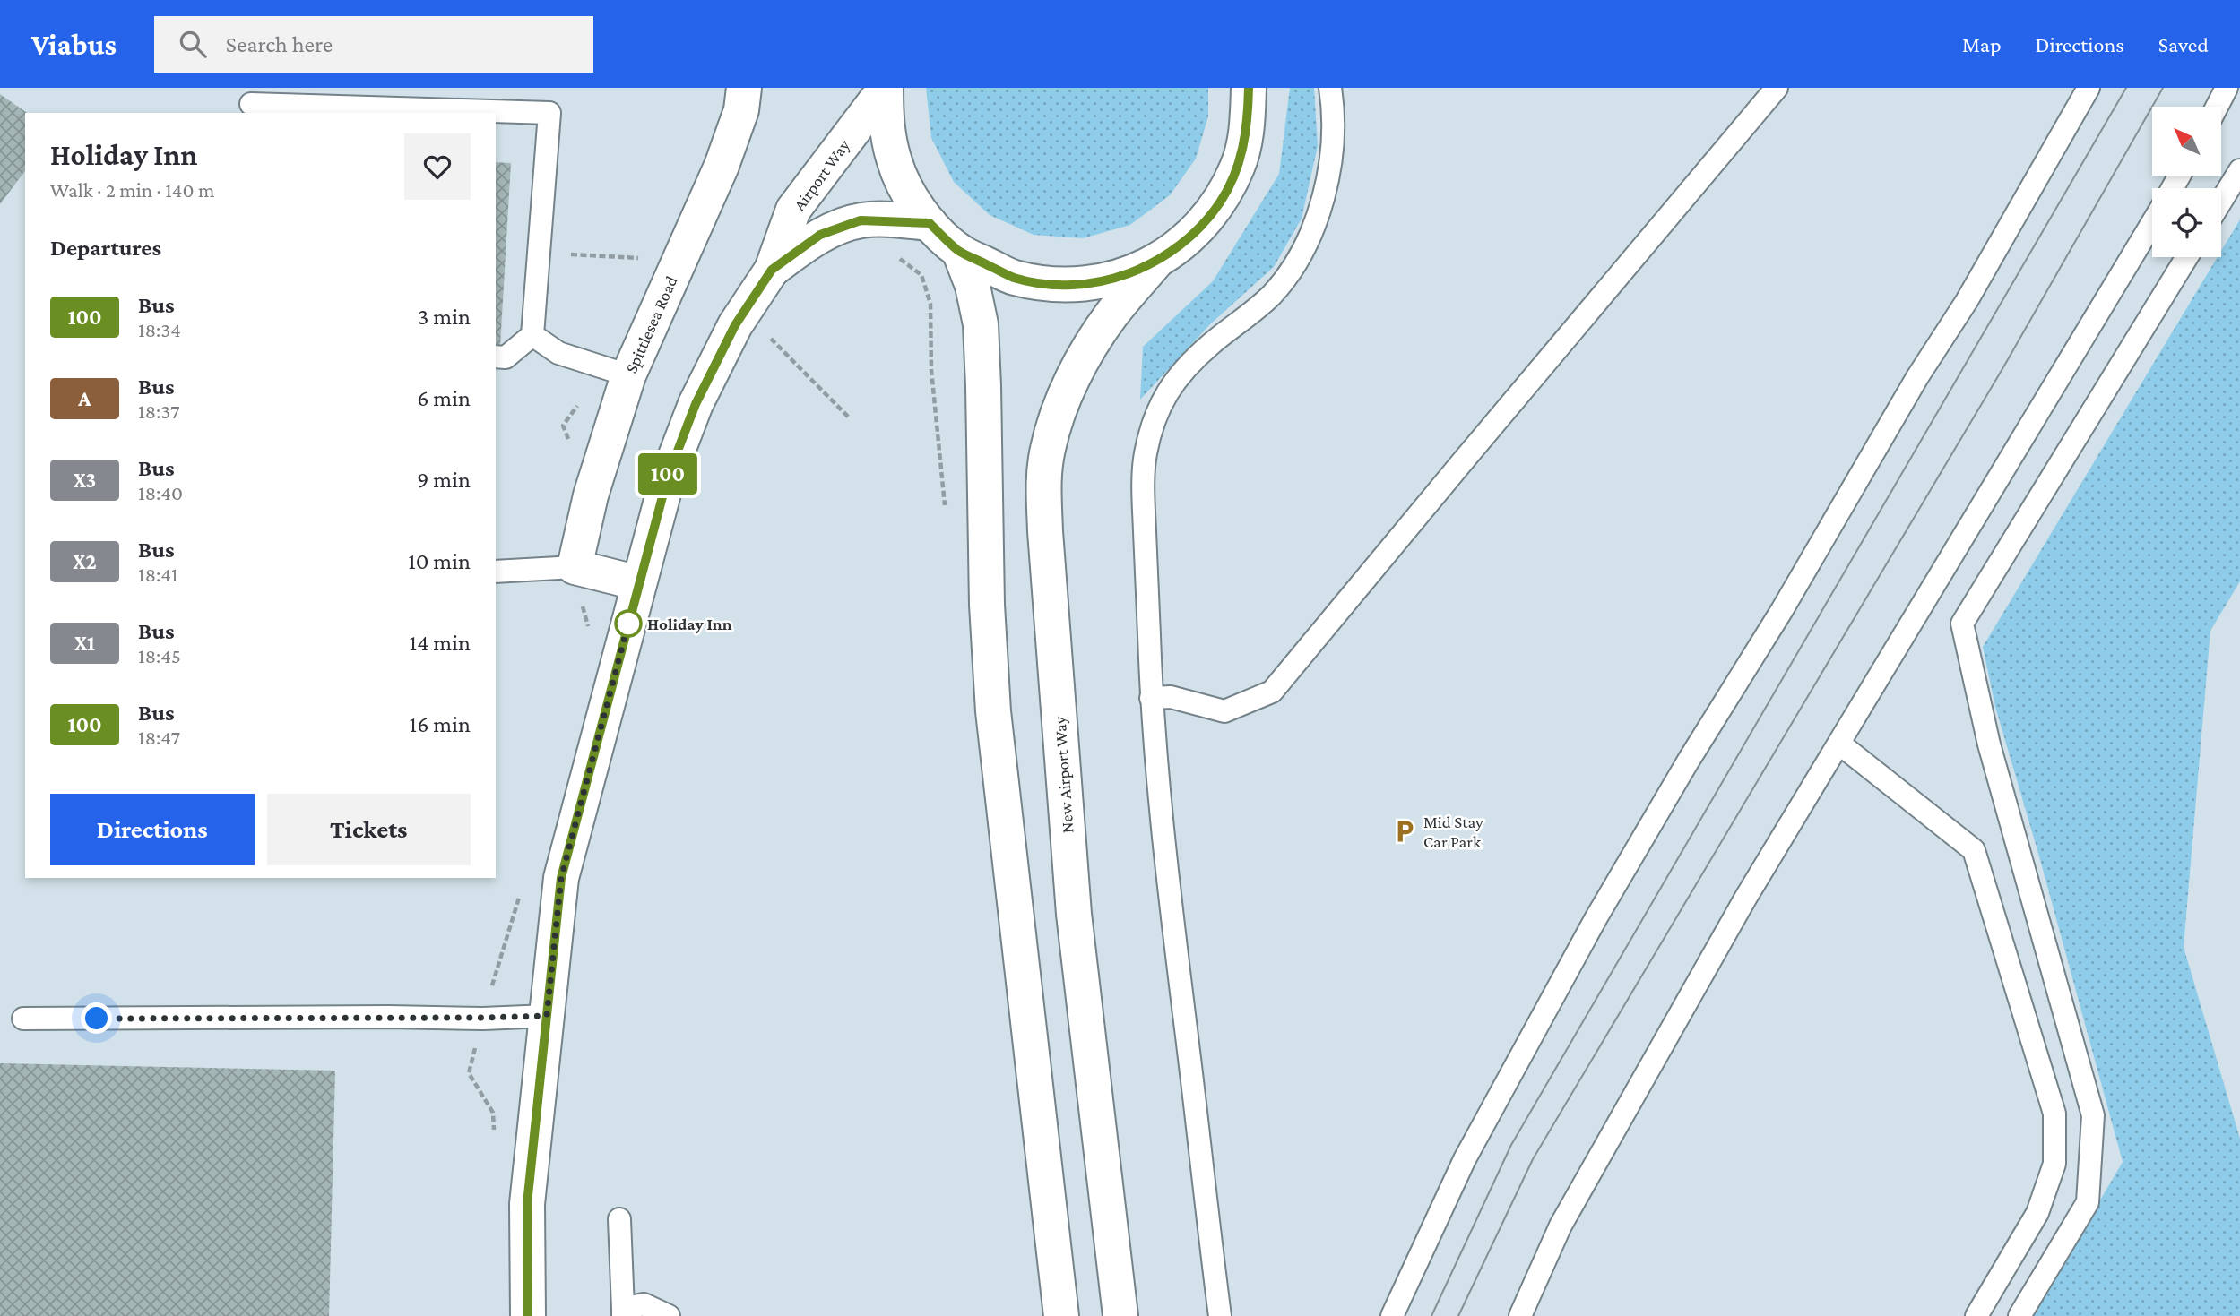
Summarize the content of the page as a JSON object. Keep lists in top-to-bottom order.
{
  "streets": {
    "main road": ["Airport Way", "Spittlesea Road", "New Airport Way"]
  },
  "places": {
    "other": ["Holiday Inn"],
    "parking": ["Mid Stay Car Park"]
  },
  "lines": ["bus line 100"],
  "north": "top left",
  "page": {
    "header": "Viabus",
    "search": "Search here",
    "nav": ["Map", "Directions", "Saved"],
    "on_map": "100",
    "heading": [
      ["Holiday Inn", "Walk · 2 min · 140 m"],
      "Departures"
    ],
    "list": [
      {
        "mark": "100",
        "name": "Bus",
        "note": "18:34",
        "value": "3 min"
      },
      {
        "mark": "A",
        "name": "Bus",
        "note": "18:37",
        "value": "6 min"
      },
      {
        "mark": "X3",
        "name": "Bus",
        "note": "18:40",
        "value": "9 min"
      },
      {
        "mark": "X2",
        "name": "Bus",
        "note": "18:41",
        "value": "10 min"
      },
      {
        "mark": "X1",
        "name": "Bus",
        "note": "18:45",
        "value": "14 min"
      },
      {
        "mark": "100",
        "name": "Bus",
        "note": "18:47",
        "value": "16 min"
      }
    ],
    "buttons": ["Directions", "Tickets"]
  }
}
